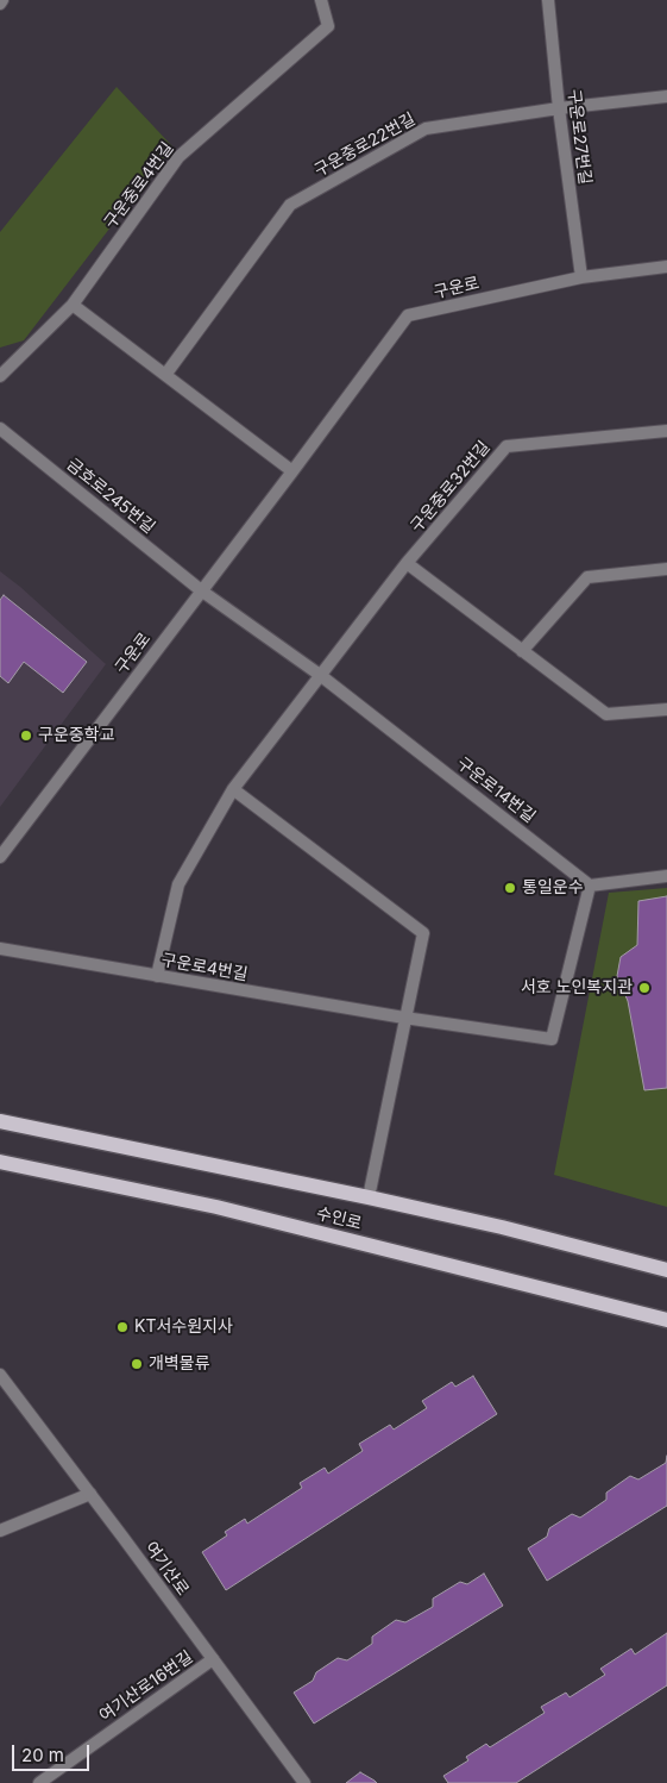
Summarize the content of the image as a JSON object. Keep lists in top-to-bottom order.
{
  "streets": {
    "main road": ["수인로"],
    "street": [
      "구운로27번길",
      "구운중로22번길",
      "구운중로4번길",
      "구운로",
      "구운중로32번길",
      "금호로245번길",
      "구운로14번길",
      "구운로4번길",
      "여기산로",
      "여기산로16번길"
    ]
  },
  "crossings": [
    ["구운로27번길", "구운중로22번길"],
    ["구운로27번길", "구운로"],
    ["구운로", "금호로245번길"],
    ["구운로", "구운로14번길"],
    ["구운중로32번길", "구운로14번길"],
    ["금호로245번길", "구운로14번길"],
    ["구운로14번길", "구운로4번길"],
    ["여기산로", "여기산로16번길"]
  ],
  "places": [
    "구운중학교",
    "통일운수",
    "서호 노인복지관",
    "KT서수원지사",
    "개벽물류"
  ],
  "scale_bar": "20 m"
}
